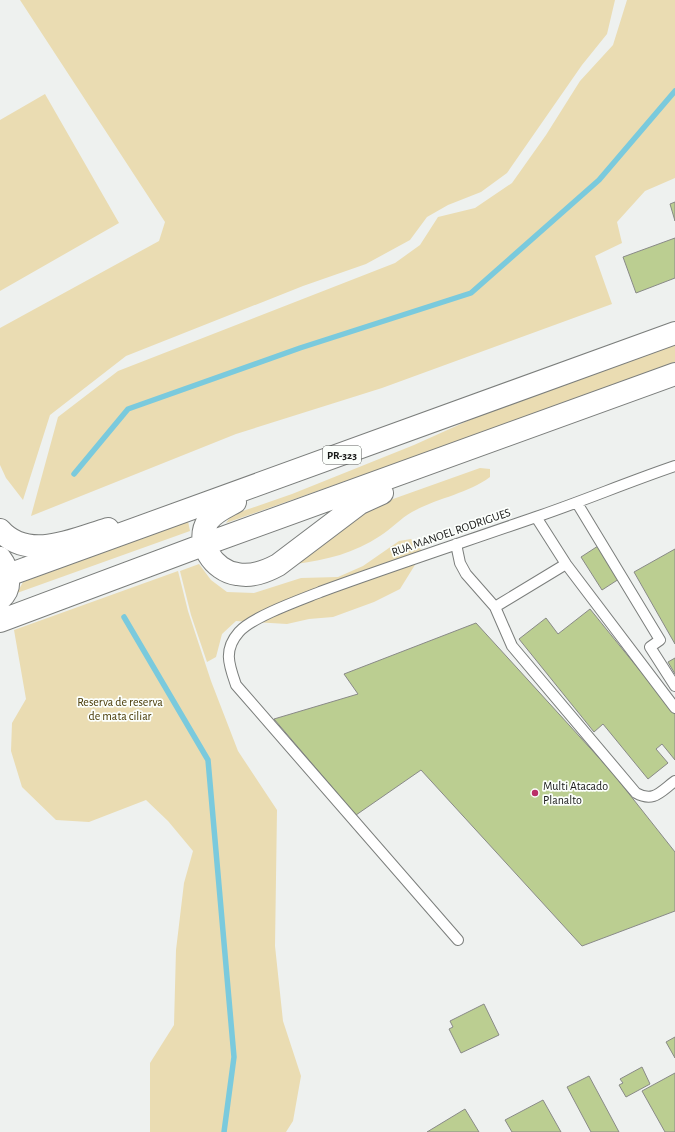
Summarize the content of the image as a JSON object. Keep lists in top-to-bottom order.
{
  "streets": {
    "main road": ["PR-323"],
    "lane": ["RUA MANOEL RODRIGUES"]
  },
  "parks": ["Reserva de reserva de mata ciliar"],
  "places": ["Multi Atacado Planalto"]
}
